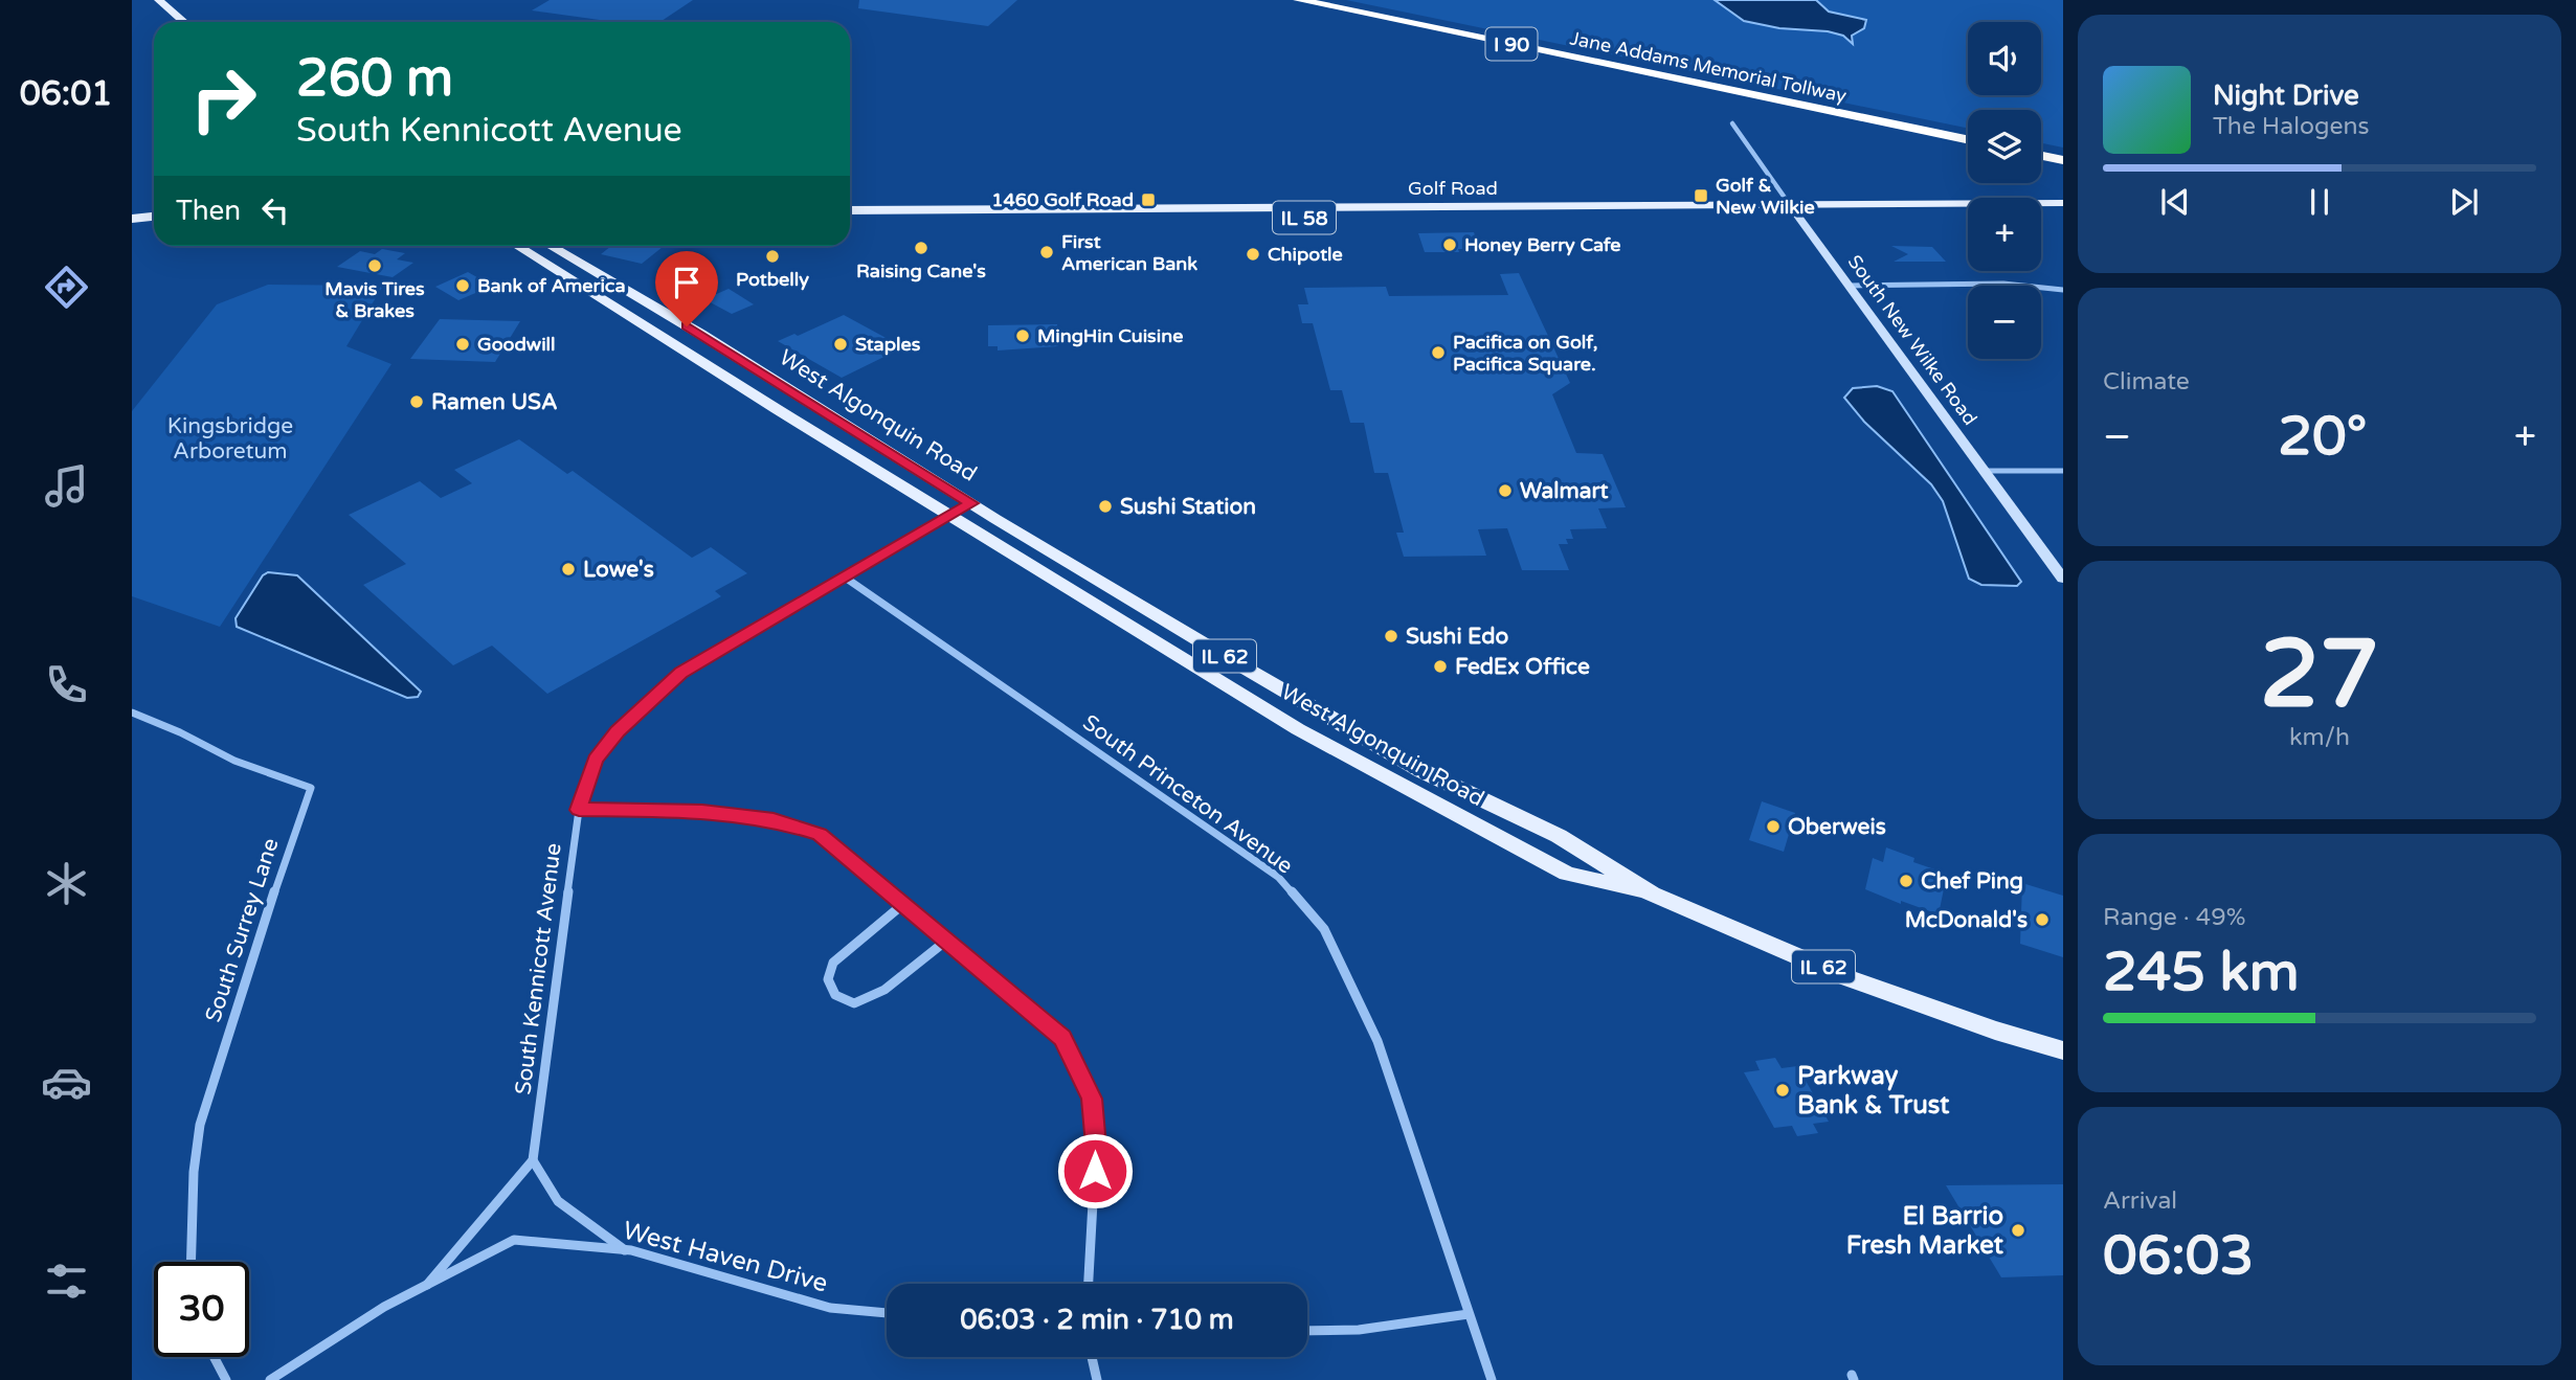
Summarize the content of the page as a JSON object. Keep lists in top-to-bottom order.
{
  "streets": {
    "highway": ["I 90", "Jane Addams Memorial Tollway"],
    "main road": [
      "Golf Road",
      "IL 58",
      "South New Wilke Road",
      "West Algonquin Road",
      "IL 62"
    ],
    "street": [
      "South Princeton Avenue",
      "South Surrey Lane",
      "South Kennicott Avenue",
      "West Haven Drive"
    ]
  },
  "crossings": [
    ["Golf Road", "South New Wilke Road"],
    ["West Algonquin Road", "South Kennicott Avenue"],
    ["South Princeton Avenue", "South Kennicott Avenue"]
  ],
  "parks": ["Kingsbridge Arboretum"],
  "places": {
    "transit": ["Golf & New Wilkie", "1460 Golf Road"],
    "other": [
      "Honey Berry Cafe",
      "Raising Cane's",
      "First American Bank",
      "Chipotle",
      "Potbelly",
      "Mavis Tires & Brakes",
      "Bank of America",
      "MingHin Cuisine",
      "Goodwill",
      "Staples",
      "Pacifica on Golf, Pacifica Square.",
      "Ramen USA",
      "Walmart",
      "Sushi Station",
      "Lowe's",
      "Sushi Edo",
      "FedEx Office",
      "Oberweis",
      "Chef Ping",
      "McDonald's",
      "Parkway Bank & Trust",
      "El Barrio Fresh Market"
    ]
  },
  "page": {
    "tabs": "06:01",
    "map_buttons": ["+", "−"],
    "turn": ["260 m", "South Kennicott Avenue"],
    "song": ["Night Drive", "The Halogens"],
    "then": "Then",
    "tile": [
      "Climate",
      ["27", "km/h"],
      ["Range · 49%", "245 km"],
      ["Arrival", "06:03"]
    ],
    "heat": ["−", "20°", "+"],
    "limit": "30",
    "trip": "06:03 · 2 min · 710 m"
  }
}
